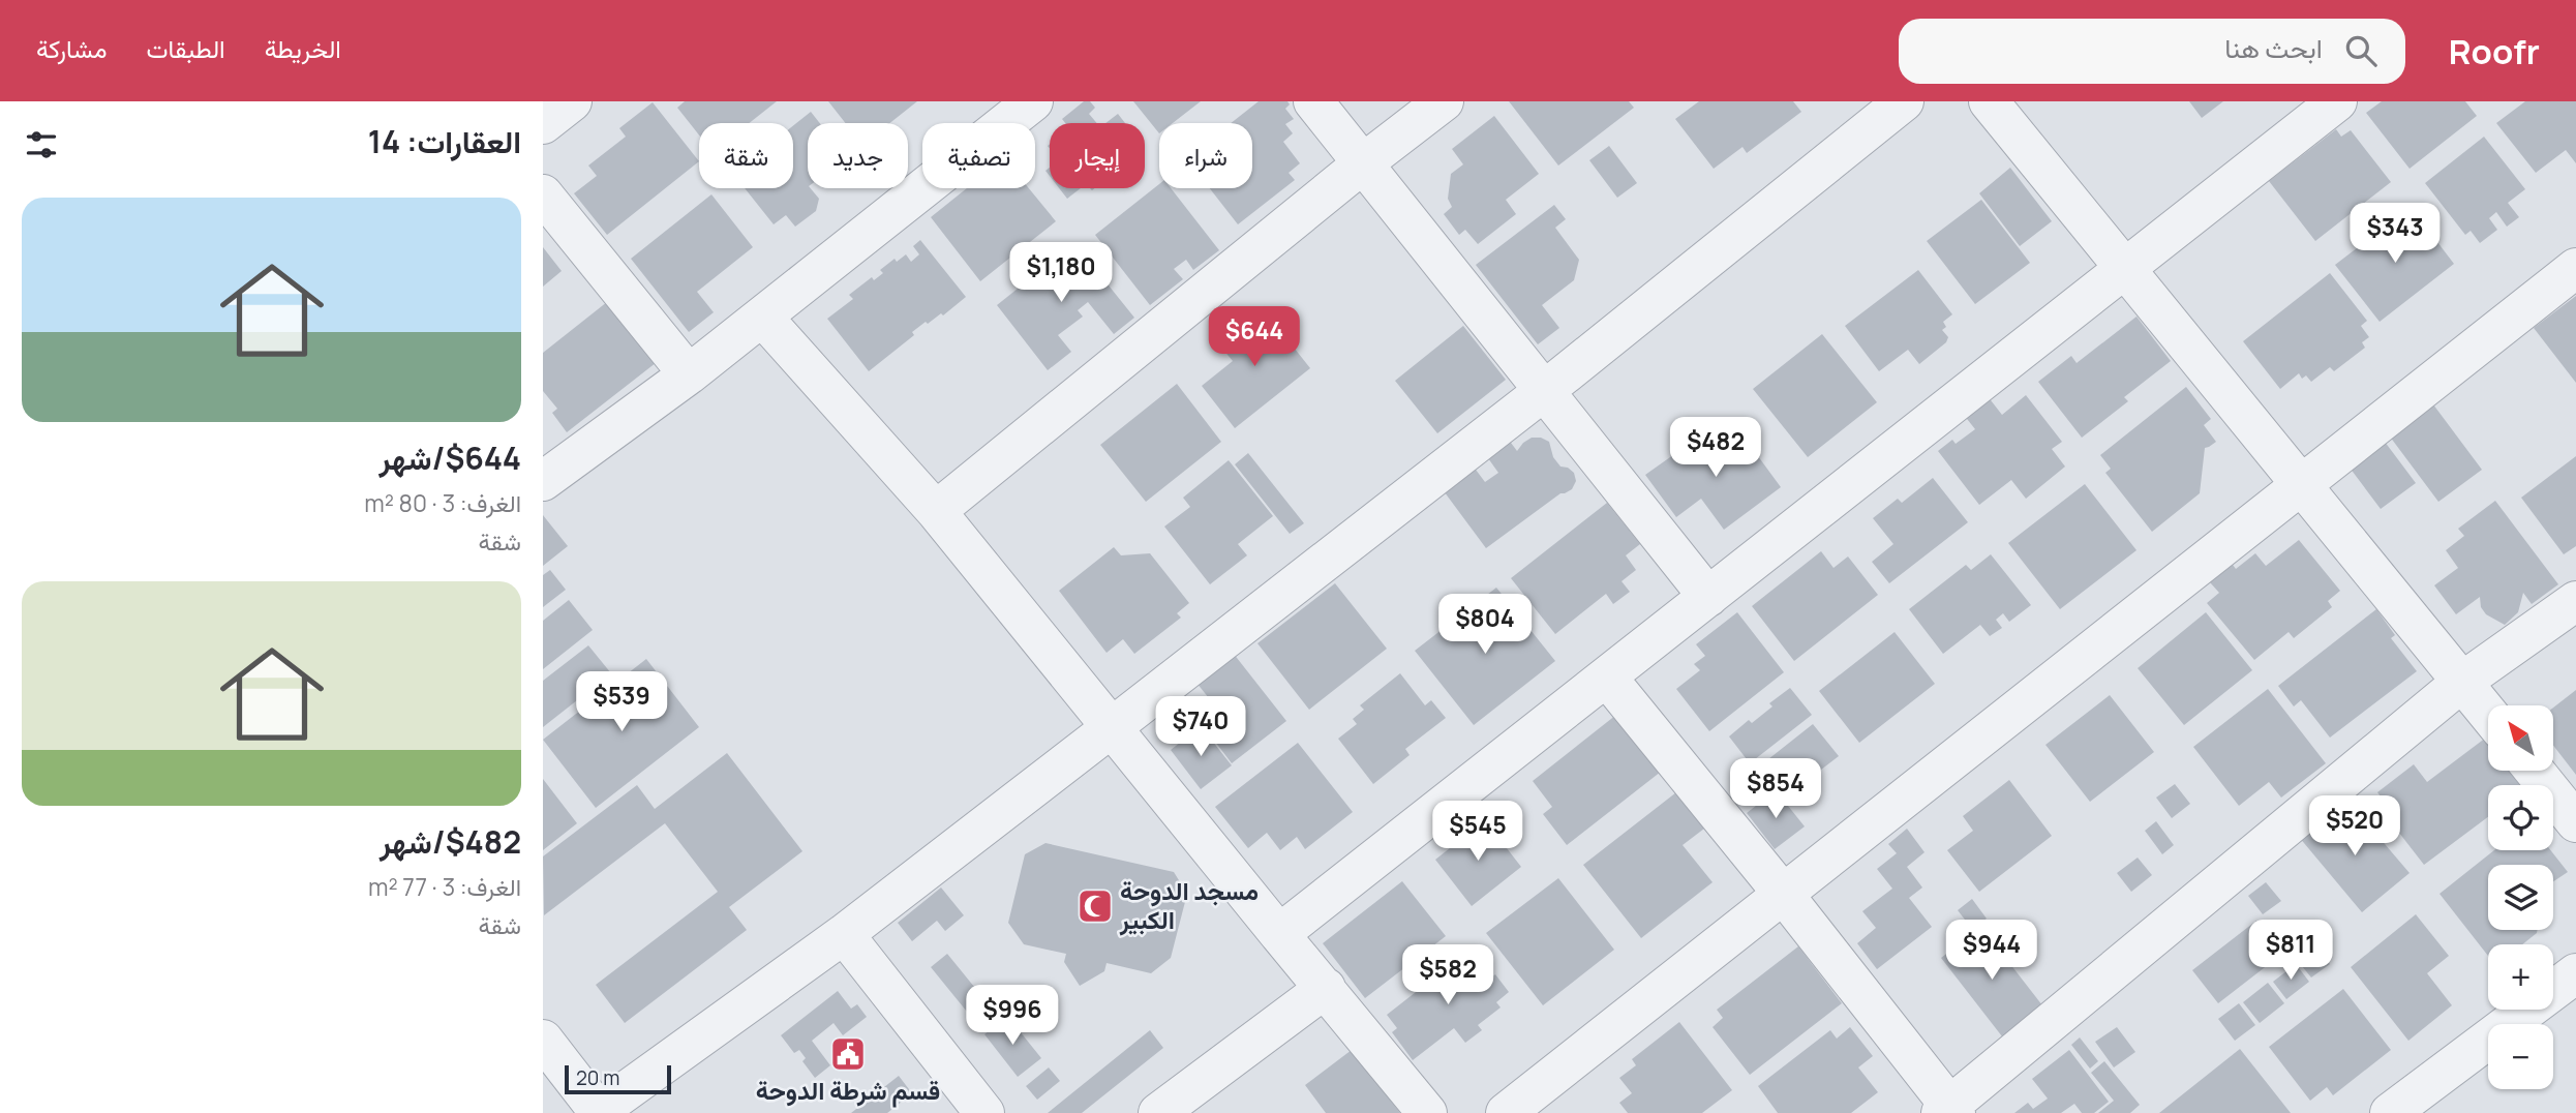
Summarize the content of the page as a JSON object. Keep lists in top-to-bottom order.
{
  "places": {
    "mosque": ["مسجد الدوحة الكبير"],
    "public building": ["قسم شرطة الدوحة"]
  },
  "scale_bar": "20 m",
  "north": "top left",
  "page": {
    "header": "Roofr",
    "search": "ابحث هنا",
    "nav": ["الخريطة", "الطبقات", "مشاركة"],
    "heading": "العقارات: 14",
    "chip": [
      "شراء",
      "إيجار",
      "تصفية",
      "جديد",
      "شقة"
    ],
    "list": [
      {
        "name": "$644/شهر",
        "note": "الغرف: 3 · 80 m² · شقة"
      },
      {
        "name": "$482/شهر",
        "note": "الغرف: 3 · 77 m² · شقة"
      }
    ],
    "price": [
      "$343",
      "$1,180",
      "$644",
      "$482",
      "$804",
      "$539",
      "$740",
      "$854",
      "$520",
      "$545",
      "$944",
      "$811",
      "$582",
      "$996"
    ],
    "map_buttons": ["+", "−"],
    "scale": "20 m"
  }
}
